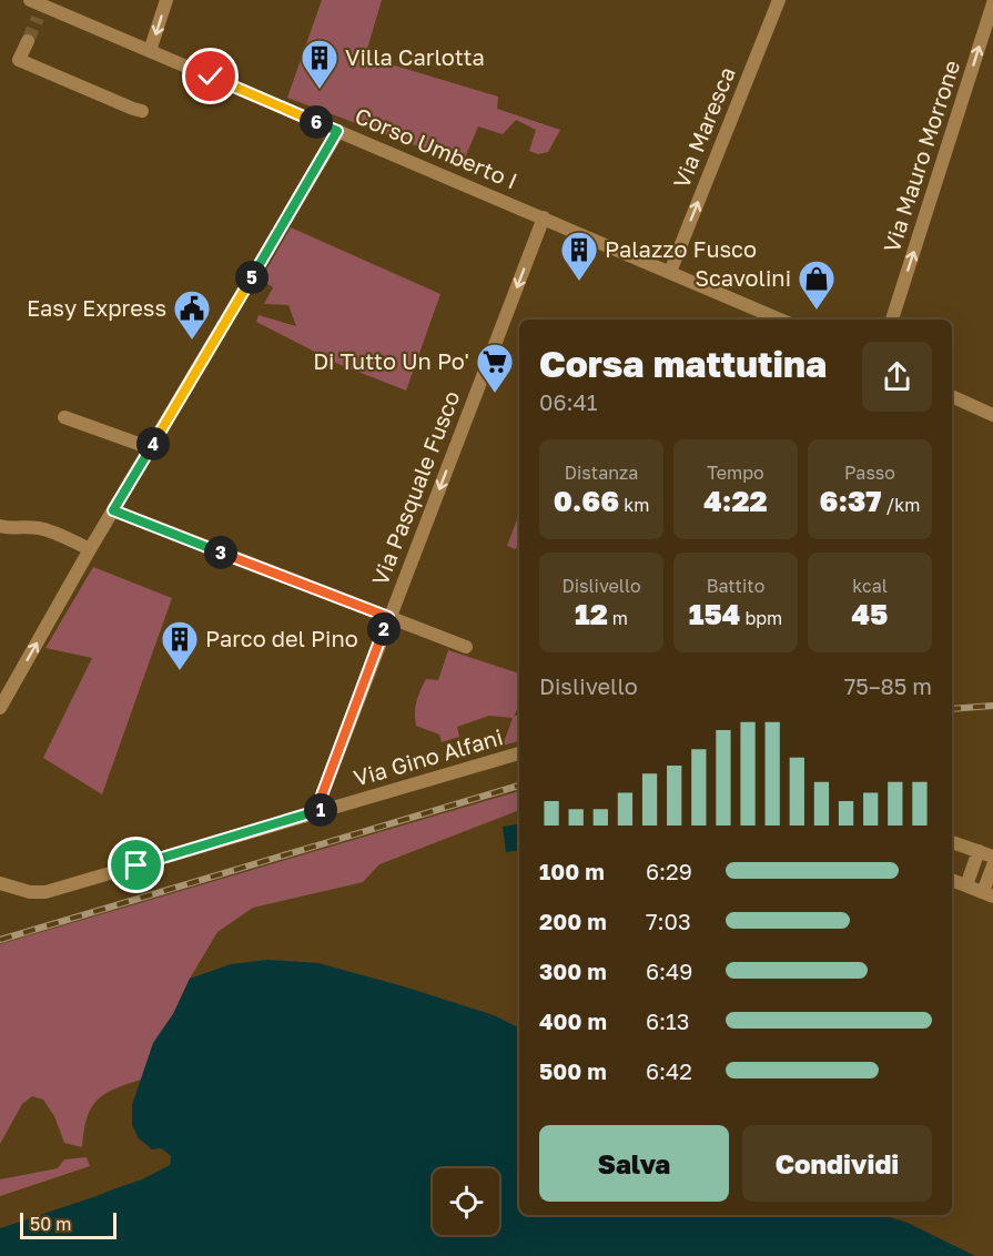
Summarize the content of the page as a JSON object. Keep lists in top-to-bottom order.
{
  "streets": {
    "street": [
      "Via Maresca",
      "Corso Umberto I",
      "Via Mauro Morrone",
      "Via Pasquale Fusco",
      "Via Gino Alfani"
    ]
  },
  "crossings": [
    ["Via Maresca", "Corso Umberto I"],
    ["Corso Umberto I", "Via Pasquale Fusco"],
    ["Via Pasquale Fusco", "Via Gino Alfani"]
  ],
  "one_way": ["Via Maresca", "Via Mauro Morrone", "Via Pasquale Fusco"],
  "places": {
    "building": ["Villa Carlotta", "Palazzo Fusco", "Parco del Pino"],
    "shop": ["Scavolini"],
    "public building": ["Easy Express"],
    "supermarket": ["Di Tutto Un Po'"]
  },
  "scale_bar": "50 m",
  "page": {
    "pins": [
      "6",
      "5",
      "4",
      "3",
      "2",
      "1"
    ],
    "heading": ["Corsa mattutina", "06:41"],
    "stats": [
      ["Distanza", "0.66 km"],
      ["Tempo", "4:22"],
      ["Passo", "6:37 /km"],
      ["Dislivello", "12 m"],
      ["Battito", "154 bpm"],
      ["kcal", "45"]
    ],
    "chart": ["Dislivello", "75–85 m"],
    "list": [
      {
        "name": "100 m",
        "note": "6:29"
      },
      {
        "name": "200 m",
        "note": "7:03"
      },
      {
        "name": "300 m",
        "note": "6:49"
      },
      {
        "name": "400 m",
        "note": "6:13"
      },
      {
        "name": "500 m",
        "note": "6:42"
      }
    ],
    "buttons": ["Salva", "Condividi"],
    "scale": "50 m"
  }
}
